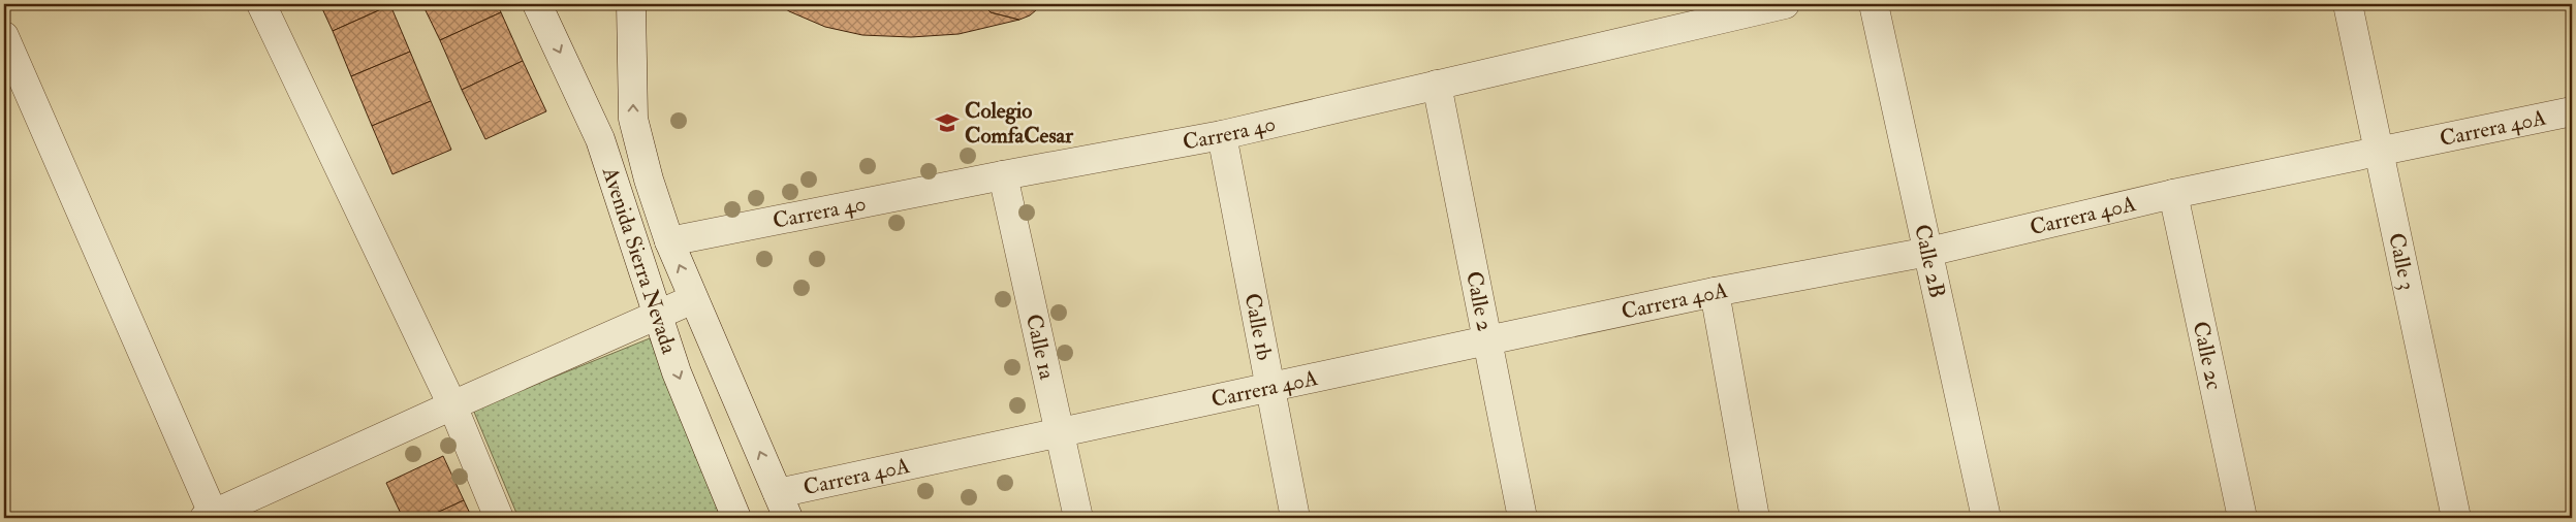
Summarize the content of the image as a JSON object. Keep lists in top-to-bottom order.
{
  "streets": {
    "street": [
      "Carrera 40A",
      "Carrera 40",
      "Avenida Sierra Nevada",
      "Calle 2B",
      "Calle 3",
      "Calle 2",
      "Calle 1b",
      "Calle 1a",
      "Calle 2c"
    ]
  },
  "crossings": [
    ["Carrera 40A", "Avenida Sierra Nevada"],
    ["Carrera 40A", "Calle 2B"],
    ["Carrera 40A", "Calle 3"],
    ["Carrera 40A", "Calle 2"],
    ["Carrera 40A", "Calle 1b"],
    ["Carrera 40A", "Calle 1a"],
    ["Carrera 40A", "Calle 2c"],
    ["Carrera 40", "Avenida Sierra Nevada"],
    ["Carrera 40", "Calle 2"],
    ["Carrera 40", "Calle 1b"],
    ["Carrera 40", "Calle 1a"]
  ],
  "places": {
    "school or university": ["Colegio ComfaCesar"]
  }
}
